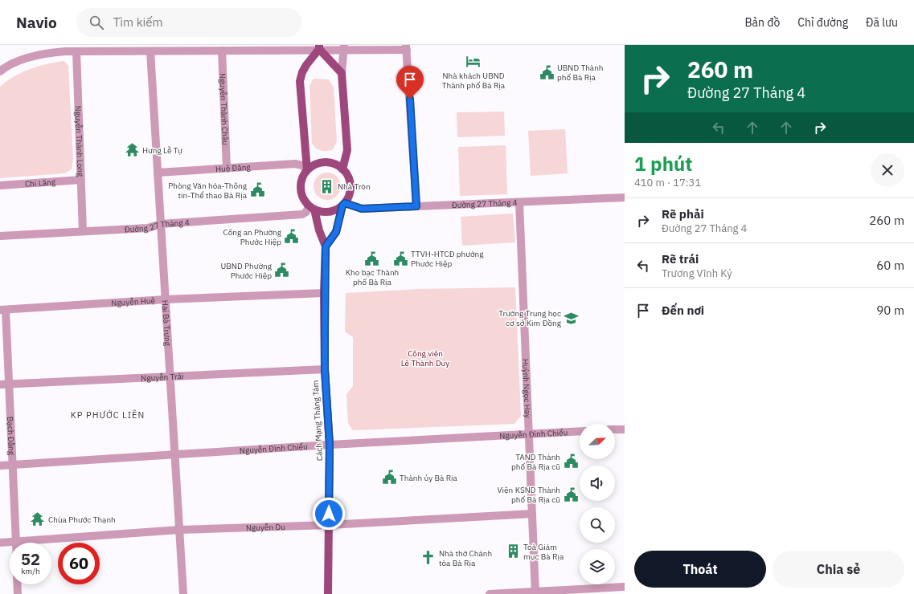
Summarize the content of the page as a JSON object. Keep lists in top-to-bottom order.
{
  "streets": {
    "main road": ["Cách Mạng Tháng Tám"],
    "street": [
      "Nguyễn Thành Châu",
      "Nguyễn Thành Long",
      "Huệ Đăng",
      "Chi Lăng",
      "Đường 27 Tháng 4",
      "Nguyễn Huệ",
      "Hai Bà Trưng",
      "Nguyễn Trãi",
      "Huỳnh Ngọc Hay",
      "Nguyễn Đình Chiểu",
      "Bạch Đằng",
      "Nguyễn Du"
    ]
  },
  "crossings": [
    ["Nguyễn Thành Châu", "Huệ Đăng"],
    ["Nguyễn Thành Long", "Chi Lăng"],
    ["Nguyễn Thành Long", "Đường 27 Tháng 4"],
    ["Huệ Đăng", "Đường 27 Tháng 4"],
    ["Huệ Đăng", "Hai Bà Trưng"],
    ["Huệ Đăng", "Cách Mạng Tháng Tám"],
    ["Đường 27 Tháng 4", "Hai Bà Trưng"],
    ["Đường 27 Tháng 4", "Huỳnh Ngọc Hay"],
    ["Đường 27 Tháng 4", "Cách Mạng Tháng Tám"],
    ["Nguyễn Huệ", "Hai Bà Trưng"],
    ["Nguyễn Huệ", "Cách Mạng Tháng Tám"],
    ["Nguyễn Huệ", "Bạch Đằng"],
    ["Hai Bà Trưng", "Nguyễn Trãi"],
    ["Hai Bà Trưng", "Nguyễn Đình Chiểu"],
    ["Hai Bà Trưng", "Nguyễn Du"],
    ["Nguyễn Trãi", "Cách Mạng Tháng Tám"],
    ["Nguyễn Trãi", "Bạch Đằng"],
    ["Huỳnh Ngọc Hay", "Nguyễn Đình Chiểu"],
    ["Huỳnh Ngọc Hay", "Nguyễn Du"],
    ["Cách Mạng Tháng Tám", "Nguyễn Đình Chiểu"],
    ["Cách Mạng Tháng Tám", "Nguyễn Du"],
    ["Nguyễn Đình Chiểu", "Bạch Đằng"],
    ["Bạch Đằng", "Nguyễn Du"]
  ],
  "districts": ["KP PHƯỚC LIÊN"],
  "parks": ["Công viên Lê Thành Duy"],
  "places": {
    "hotel": ["Nhà khách UBND Thành phố Bà Rịa"],
    "public building": [
      "UBND Thành phố Bà Rịa",
      "Phòng Văn hóa-Thông tin-Thể thao Bà Rịa",
      "Công an Phường Phước Hiệp",
      "Kho bạc Thành phố Bà Rịa",
      "TTVH-HTCĐ phường Phước Hiệp",
      "UBND Phường Phước Hiệp",
      "TAND Thành phố Bà Rịa cũ",
      "Thành ủy Bà Rịa",
      "Viện KSND Thành phố Bà Rịa cũ"
    ],
    "temple": ["Hưng Lễ Tự", "Chùa Phước Thạnh"],
    "building": ["Nhà Tròn", "Toà Giám mục Bà Rịa"],
    "school or university": ["Trường Trung học cơ sở Kim Đồng"],
    "church": ["Nhà thờ Chánh tòa Bà Rịa"]
  },
  "north": "top right",
  "page": {
    "header": "Navio",
    "search": "Tìm kiếm",
    "nav": ["Bản đồ", "Chỉ đường", "Đã lưu"],
    "turn": ["260 m", "Đường 27 Tháng 4"],
    "heading": ["1 phút", "410 m · 17:31"],
    "list": [
      {
        "name": "Rẽ phải",
        "note": "Đường 27 Tháng 4",
        "value": "260 m"
      },
      {
        "name": "Rẽ trái",
        "note": "Trương Vĩnh Ký",
        "value": "60 m"
      },
      {
        "name": "Đến nơi",
        "value": "90 m"
      }
    ],
    "speed": "52 km/h",
    "limit": "60",
    "buttons": ["Thoát", "Chia sẻ"]
  }
}
